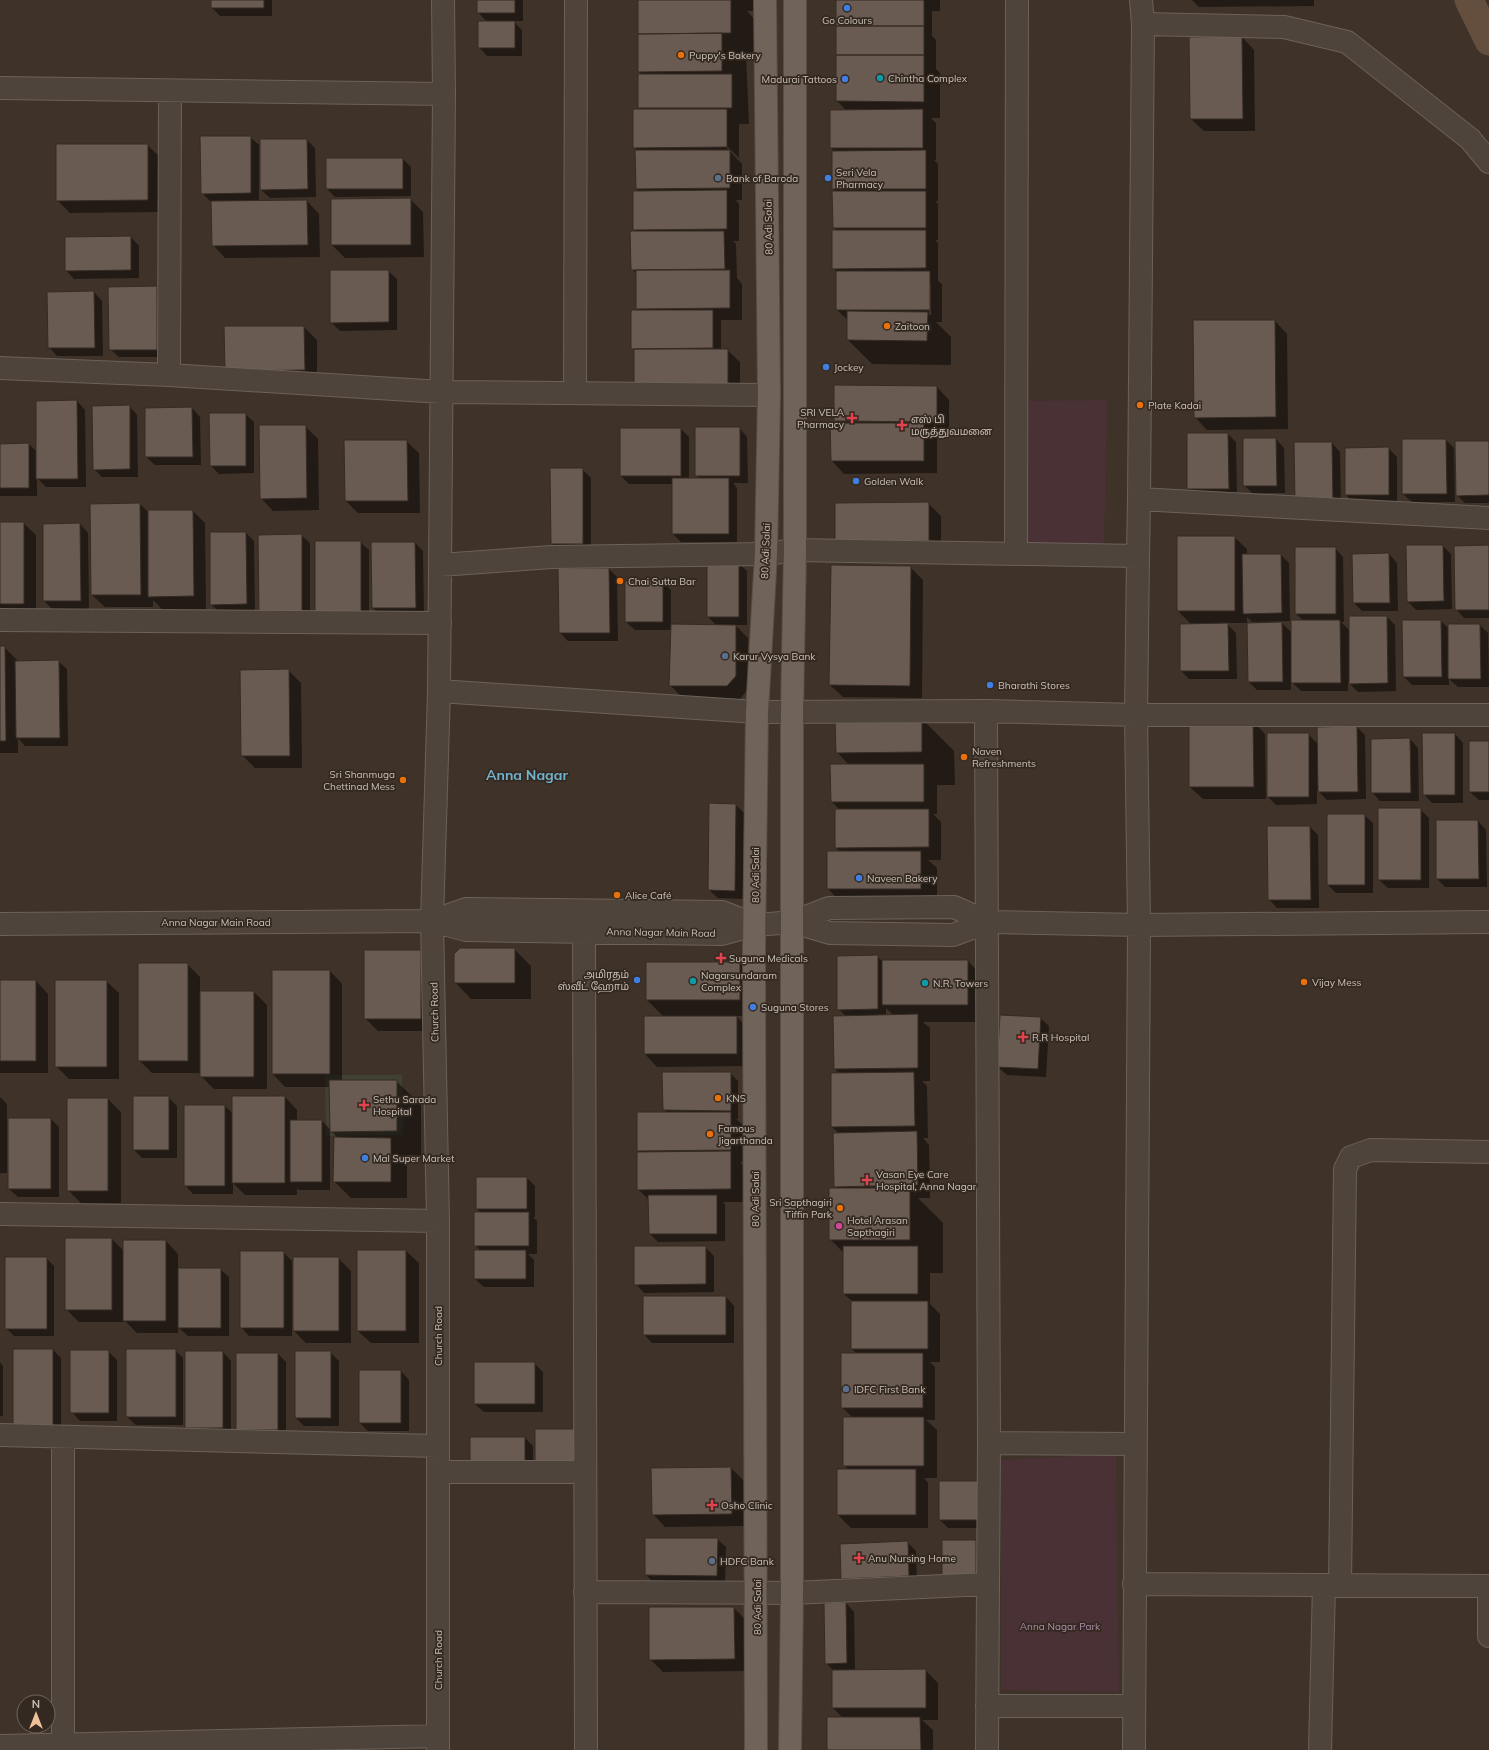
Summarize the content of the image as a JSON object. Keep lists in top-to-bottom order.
{
  "streets": {
    "main road": ["80 Adi Salai"],
    "street": ["Anna Nagar Main Road", "Church Road"]
  },
  "crossings": [
    ["80 Adi Salai", "Anna Nagar Main Road"],
    ["Anna Nagar Main Road", "Church Road"]
  ],
  "districts": ["Anna Nagar"],
  "parks": ["Anna Nagar Park"],
  "places": {
    "other": [
      "Go Colours",
      "Puppy's Bakery",
      "Chintha Complex",
      "Madurai Tattoos",
      "Bank of Baroda",
      "Seri Vela Pharmacy",
      "Zaitoon",
      "Jockey",
      "Plate Kadai",
      "Golden Walk",
      "Chai Sutta Bar",
      "Karur Vysya Bank",
      "Bharathi Stores",
      "Naven Refreshments",
      "Sri Shanmuga Chettinad Mess",
      "Naveen Bakery",
      "Alice Café",
      "அமிரதம் ஸ்வீட் ஹோம்",
      "Nagarsundaram Complex",
      "Vijay Mess",
      "N.R. Towers",
      "Suguna Stores",
      "KNS",
      "Famous Jigarthanda",
      "Mal Super Market",
      "Sri Sapthagiri Tiffin Park",
      "Hotel Arasan Sapthagiri",
      "IDFC First Bank",
      "HDFC Bank"
    ],
    "health": [
      "SRI VELA Pharmacy",
      "எஸ் பி மருத்துவமனை",
      "Suguna Medicals",
      "R.R Hospital",
      "Sethu Sarada Hospital",
      "Vasan Eye Care Hospital, Anna Nagar",
      "Osho Clinic",
      "Anu Nursing Home"
    ]
  },
  "north": "top"
}
